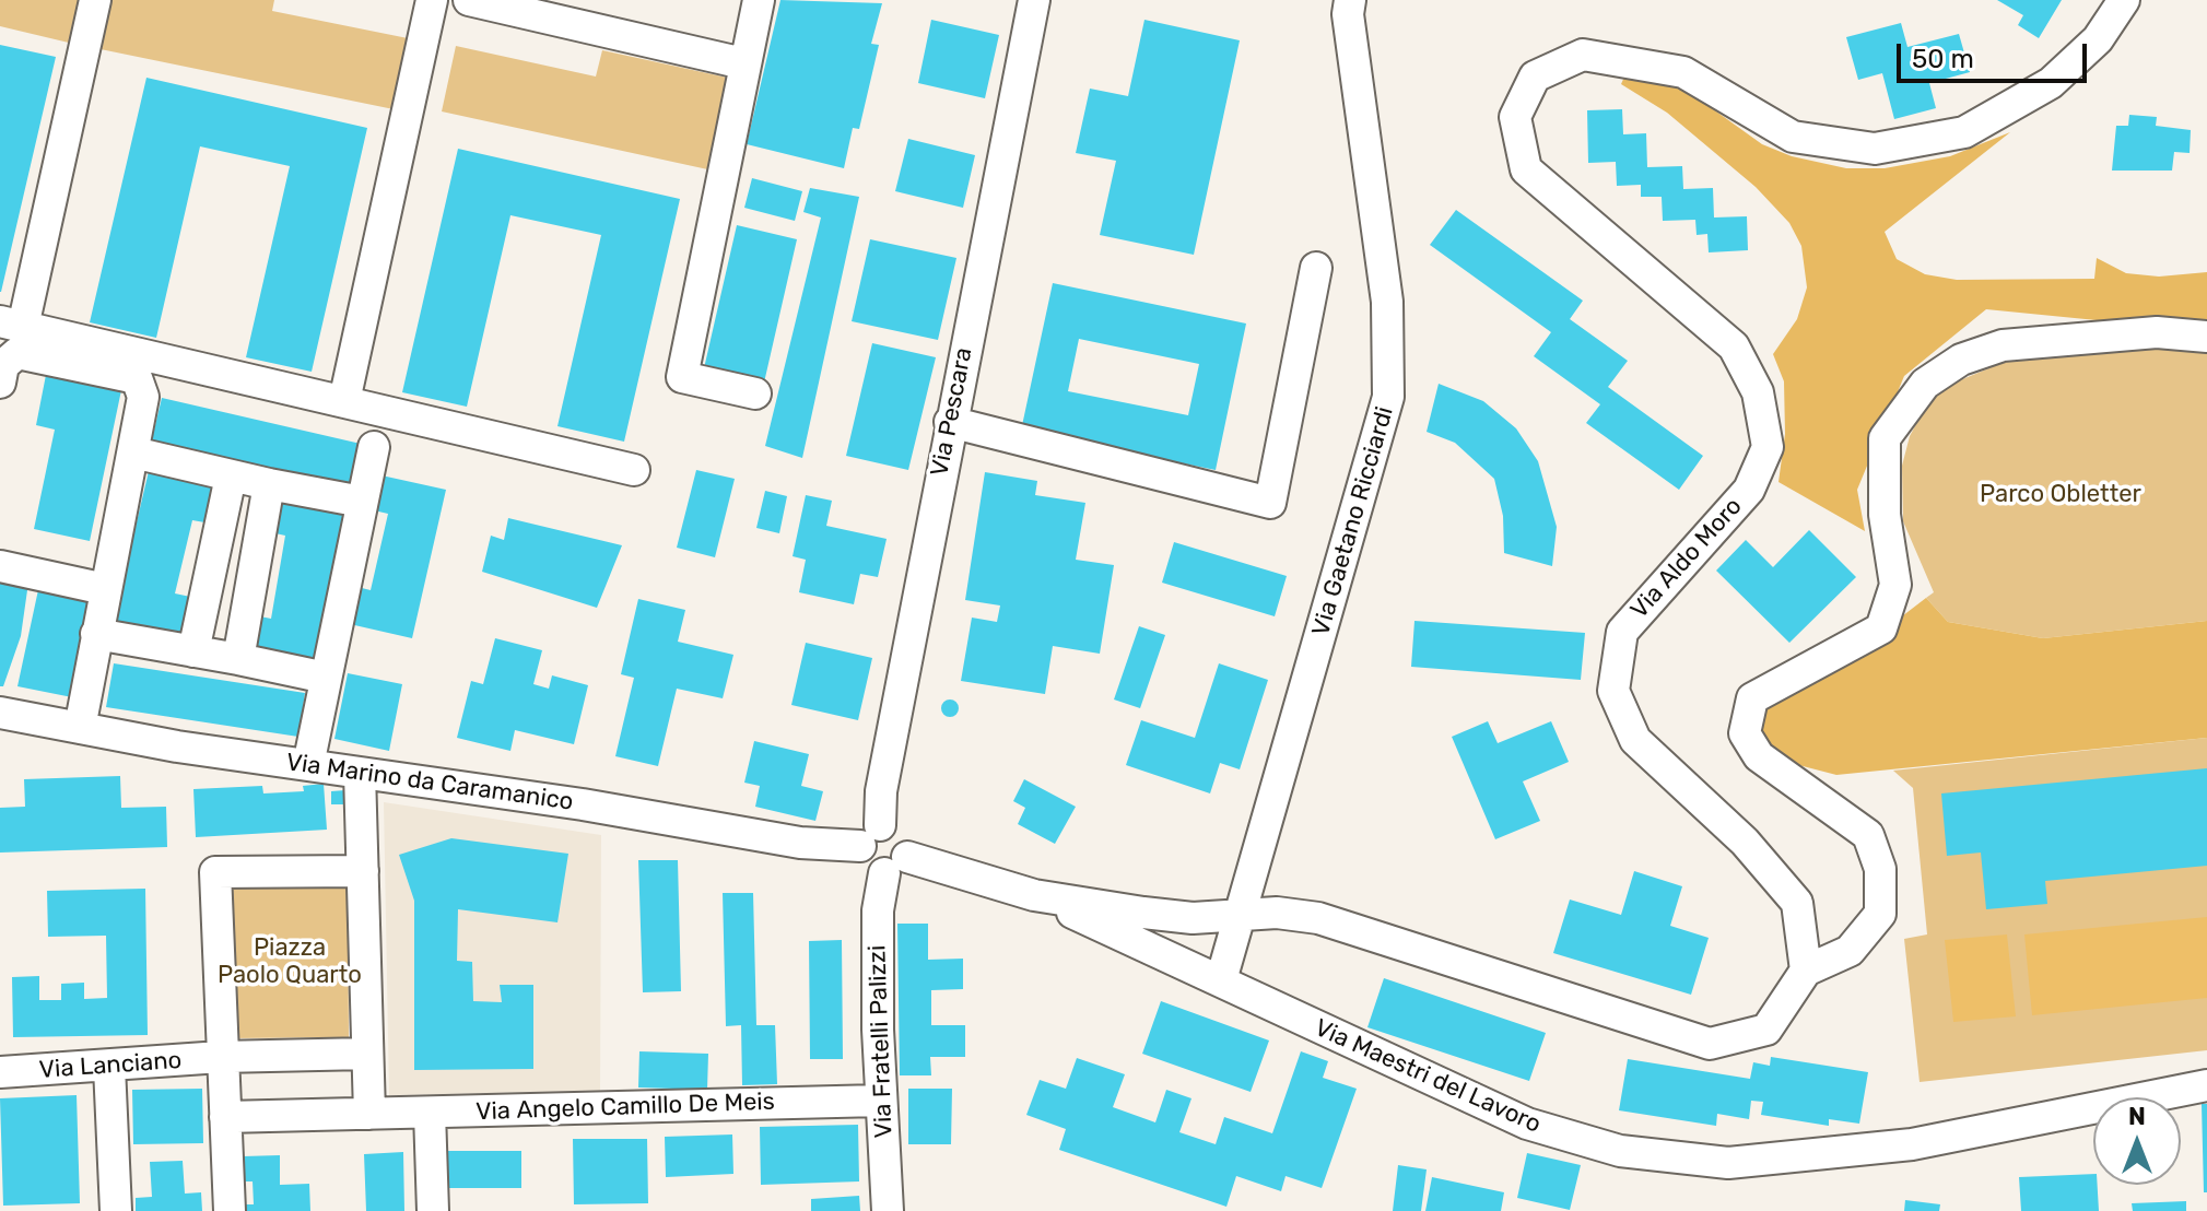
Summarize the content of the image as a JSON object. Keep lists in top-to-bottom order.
{
  "streets": {
    "street": [
      "Via Pescara",
      "Via Gaetano Ricciardi",
      "Via Aldo Moro",
      "Via Marino da Caramanico",
      "Via Fratelli Palizzi",
      "Via Lanciano",
      "Via Maestri del Lavoro",
      "Via Angelo Camillo De Meis"
    ]
  },
  "crossings": [
    ["Via Pescara", "Via Marino da Caramanico"],
    ["Via Gaetano Ricciardi", "Via Maestri del Lavoro"],
    ["Via Fratelli Palizzi", "Via Maestri del Lavoro"],
    ["Via Fratelli Palizzi", "Via Angelo Camillo De Meis"]
  ],
  "parks": ["Parco Obletter", "Piazza Paolo Quarto"],
  "scale_bar": "50 m",
  "north": "top"
}
